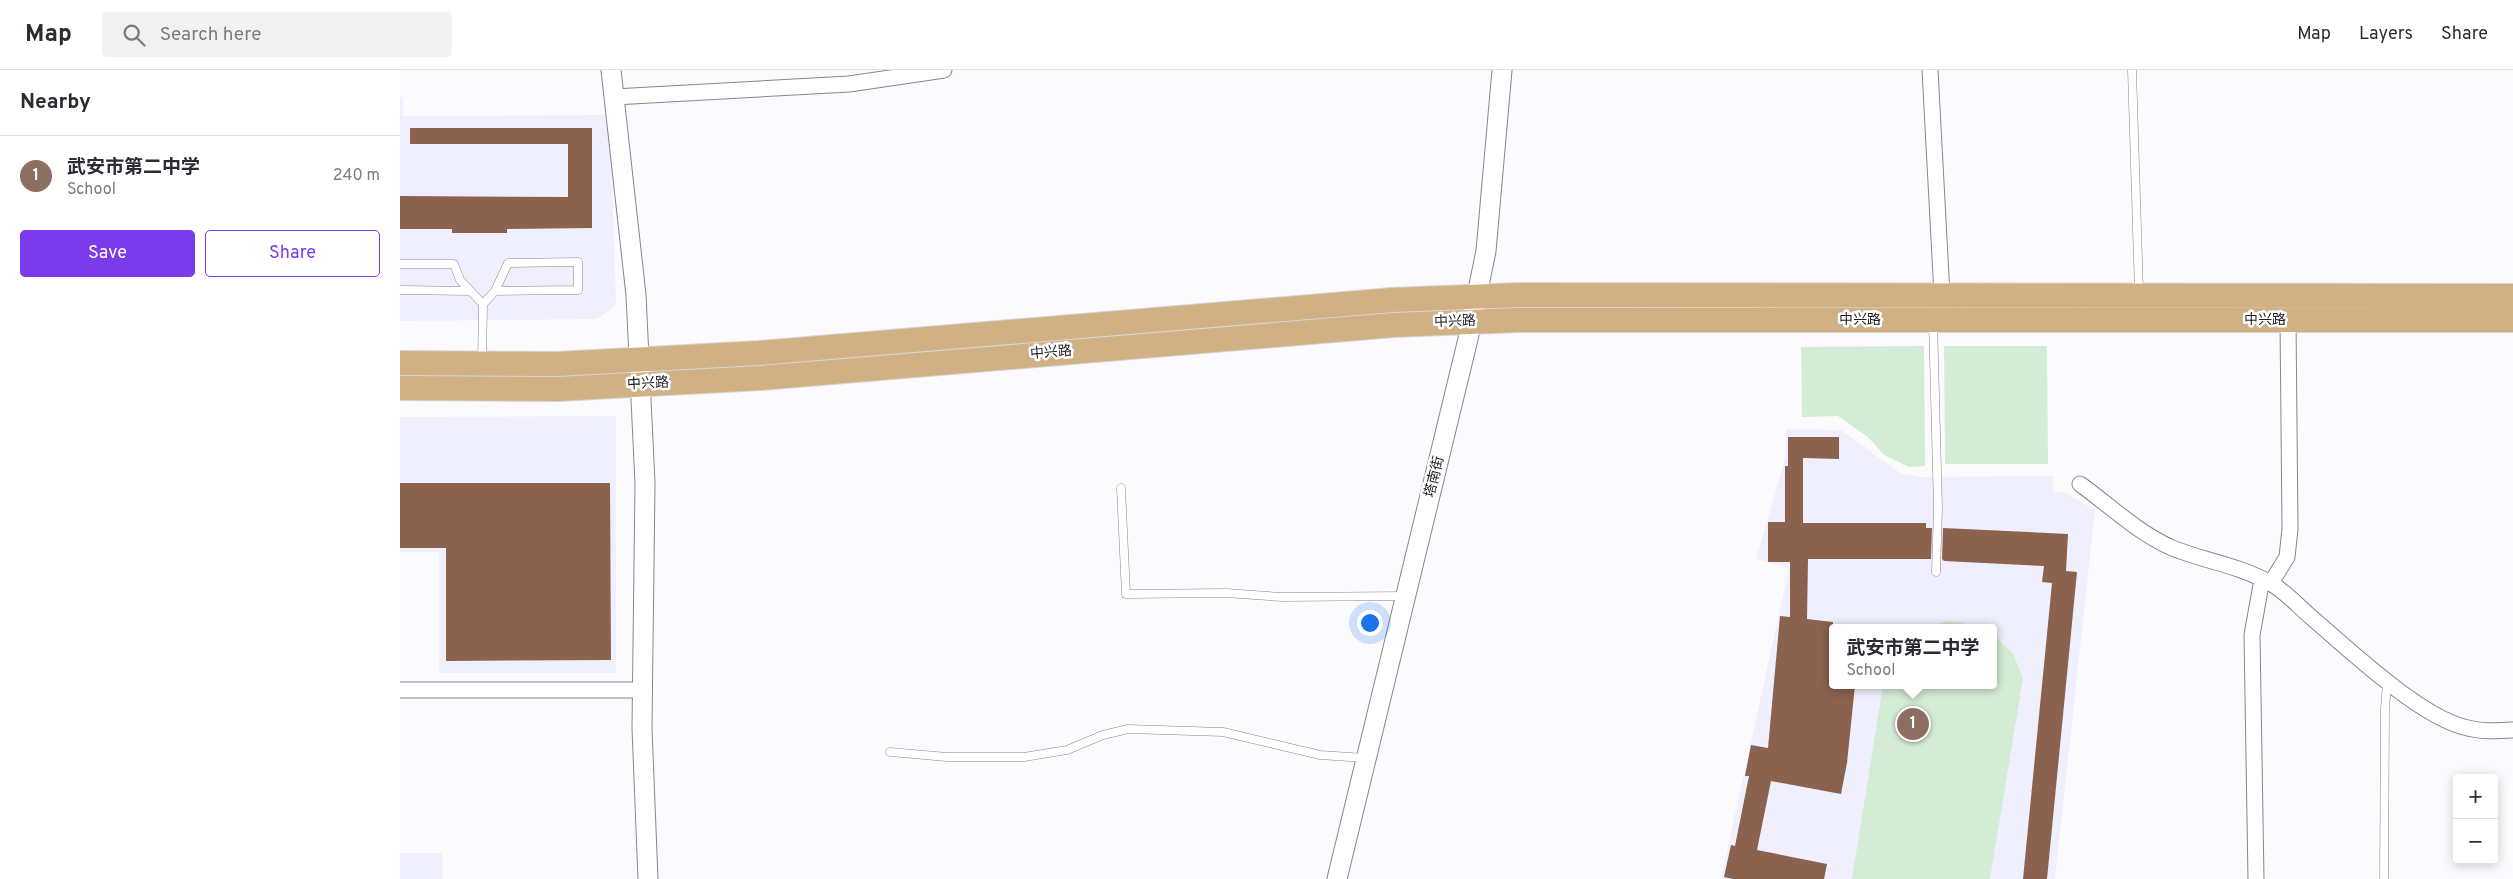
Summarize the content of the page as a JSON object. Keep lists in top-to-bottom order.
{
  "streets": {
    "main road": ["中兴路"],
    "street": ["塔南街"]
  },
  "crossings": [
    ["中兴路", "塔南街"]
  ],
  "page": {
    "header": "Map",
    "search": "Search here",
    "nav": ["Map", "Layers", "Share"],
    "heading": "Nearby",
    "list": [
      {
        "mark": "1",
        "name": "武安市第二中学",
        "note": "School",
        "value": "240 m"
      }
    ],
    "buttons": ["Save", "Share"],
    "popup": ["武安市第二中学", "School"],
    "pins": "1",
    "map_buttons": ["+", "−"]
  }
}
